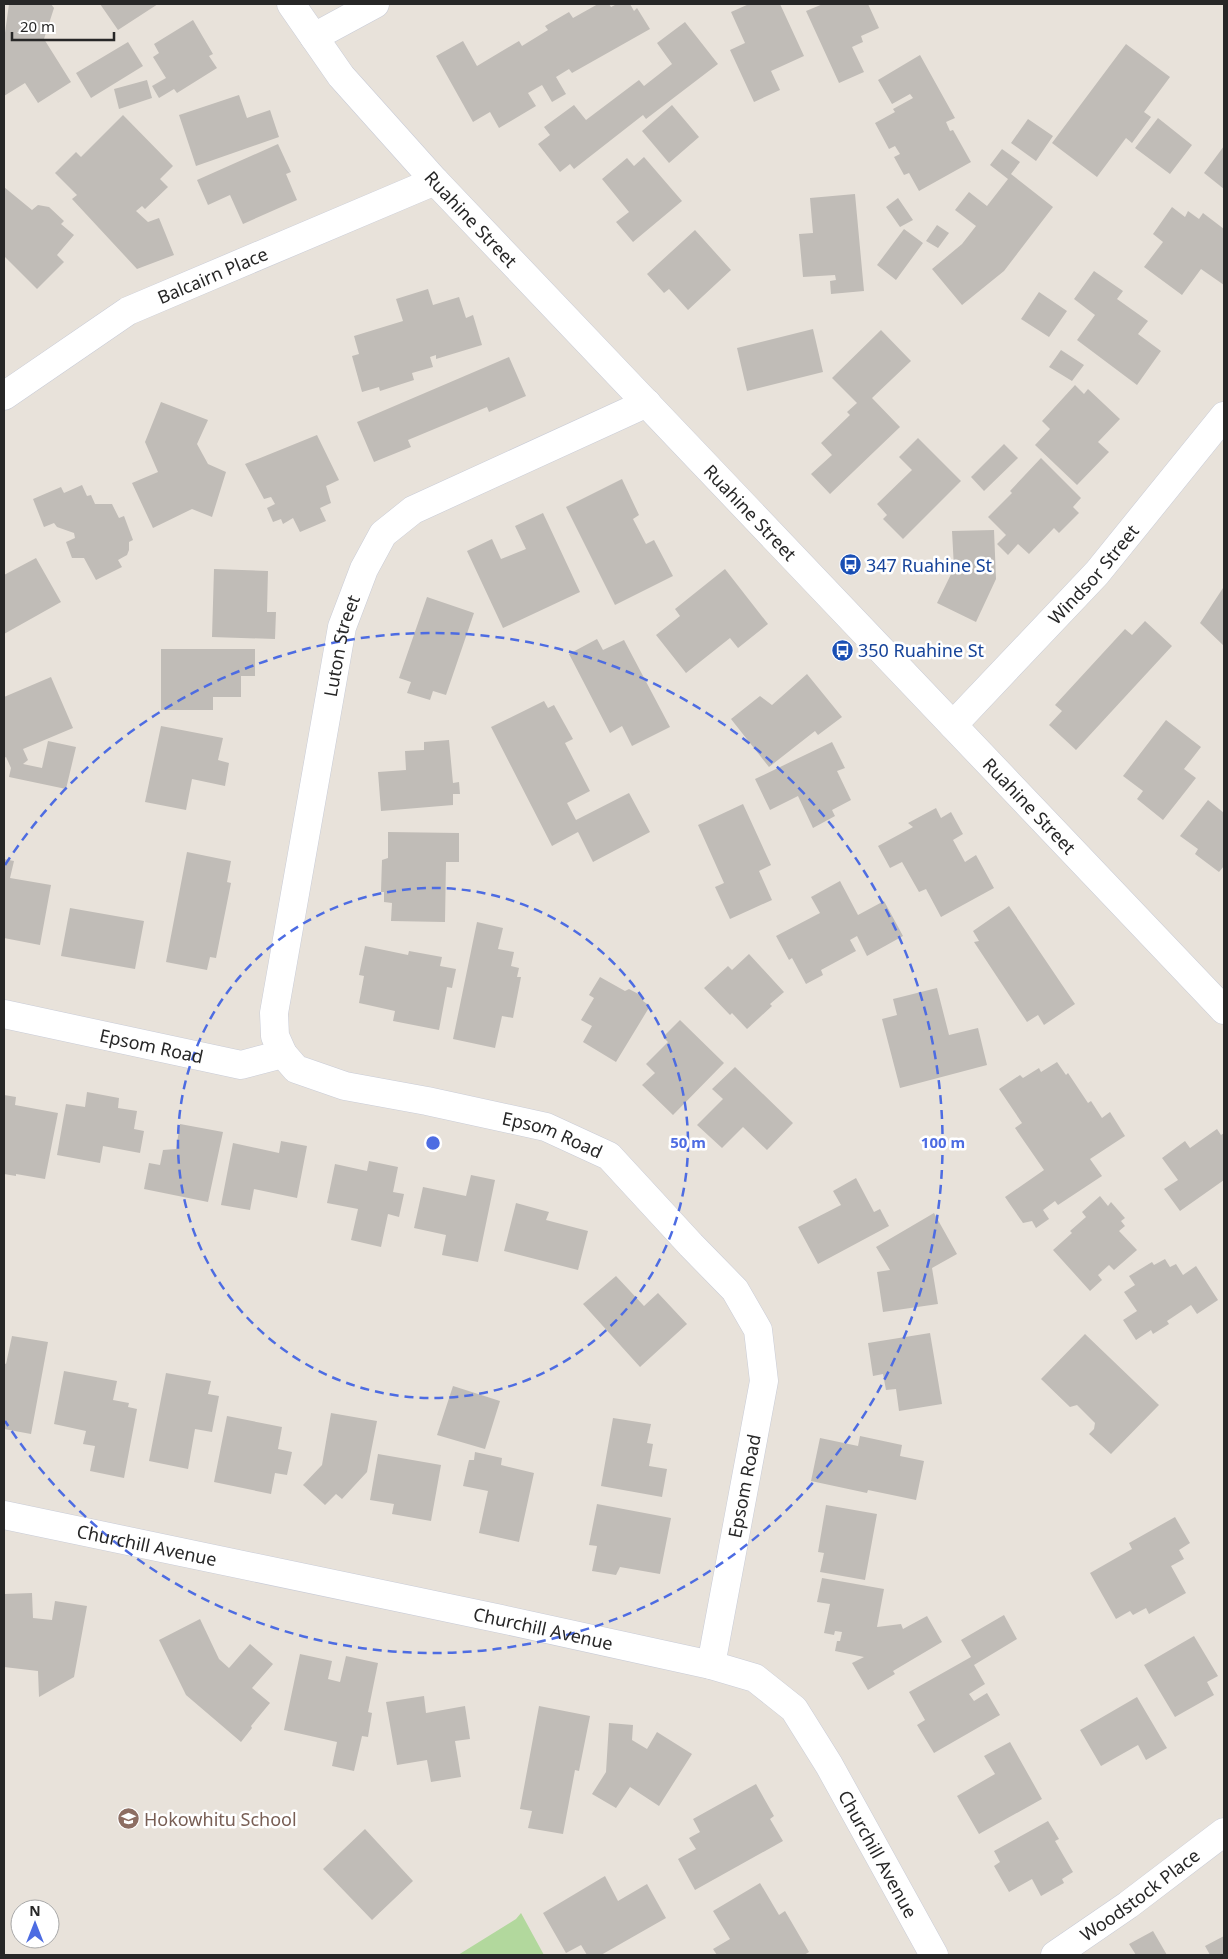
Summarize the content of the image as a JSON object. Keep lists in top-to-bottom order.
{
  "streets": {
    "street": [
      "Ruahine Street",
      "Balcairn Place",
      "Windsor Street",
      "Luton Street",
      "Epsom Road",
      "Churchill Avenue",
      "Woodstock Place"
    ]
  },
  "crossings": [
    ["Ruahine Street", "Balcairn Place"],
    ["Ruahine Street", "Windsor Street"],
    ["Ruahine Street", "Luton Street"],
    ["Luton Street", "Epsom Road"],
    ["Epsom Road", "Churchill Avenue"]
  ],
  "places": {
    "bus stop": ["347 Ruahine St", "350 Ruahine St"],
    "school or university": ["Hokowhitu School"]
  },
  "scale_bar": "20 m",
  "north": "top",
  "rings": ["50 m", "100 m"]
}
